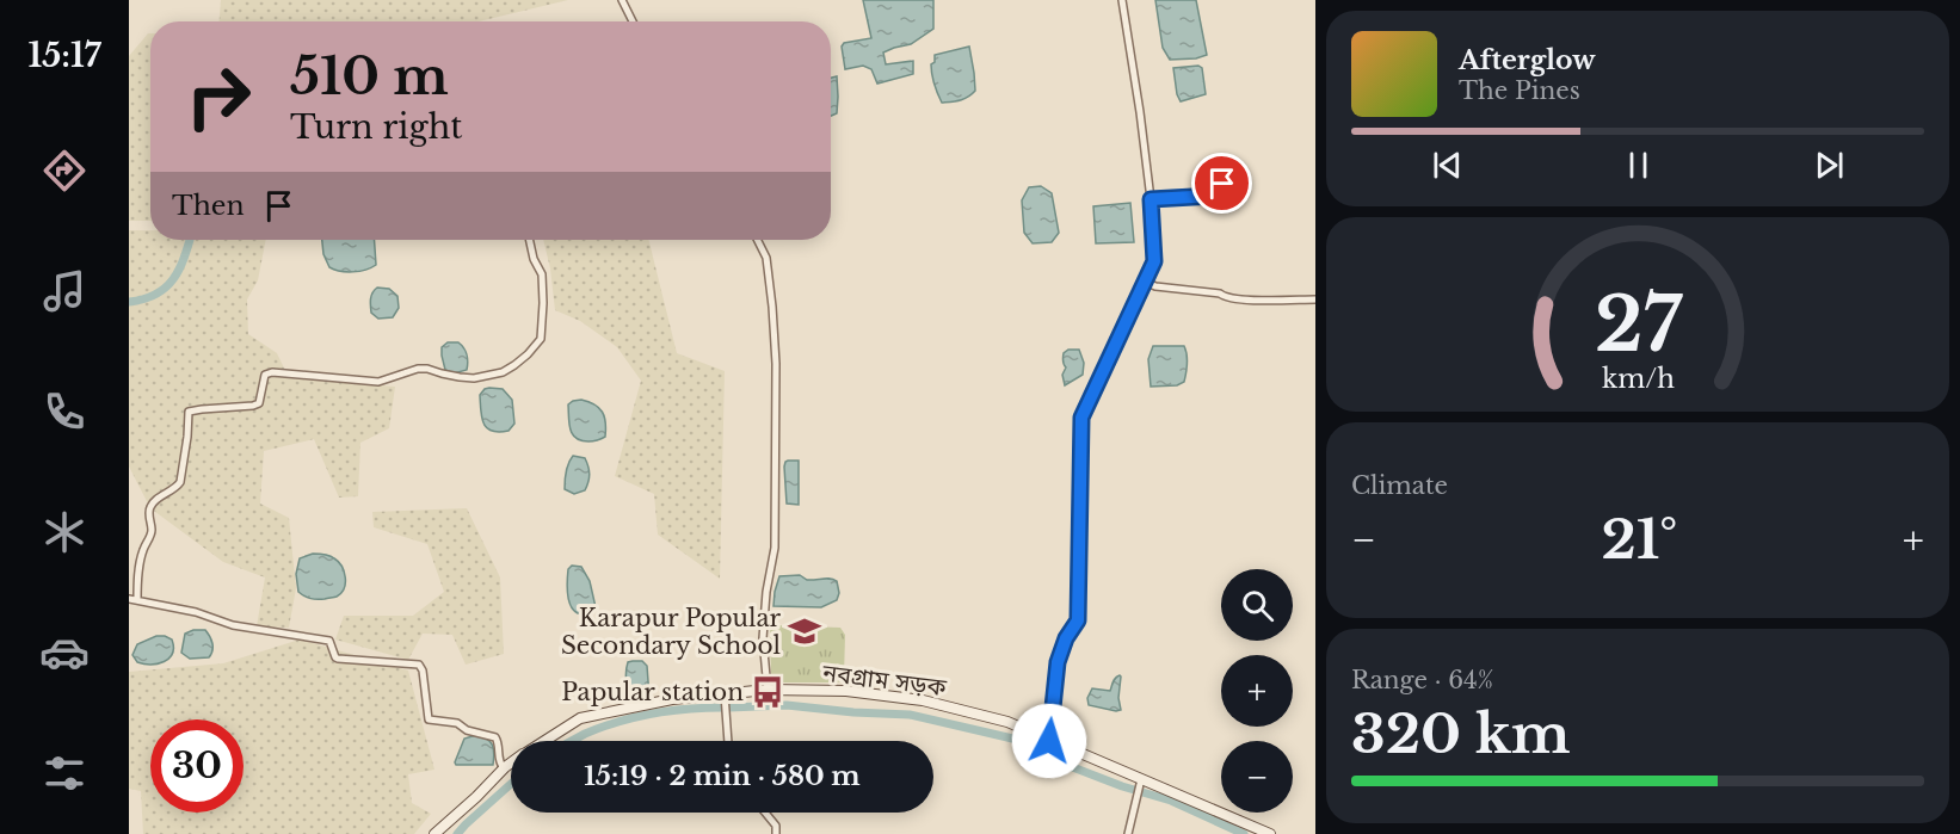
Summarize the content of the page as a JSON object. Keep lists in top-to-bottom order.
{
  "streets": {
    "main road": ["নবগ্রাম সড়ক"]
  },
  "places": {
    "school or university": ["Karapur Popular Secondary School"],
    "bus stop": ["Papular station"]
  },
  "page": {
    "tabs": "15:17",
    "turn": ["510 m", "Turn right"],
    "song": ["Afterglow", "The Pines"],
    "then": "Then",
    "tile": [
      "Climate",
      ["Range · 64%", "320 km"]
    ],
    "heat": ["−", "21°", "+"],
    "map_buttons": ["+", "−"],
    "limit": "30",
    "trip": "15:19 · 2 min · 580 m",
    "gauge": ["27", "km/h"]
  }
}
